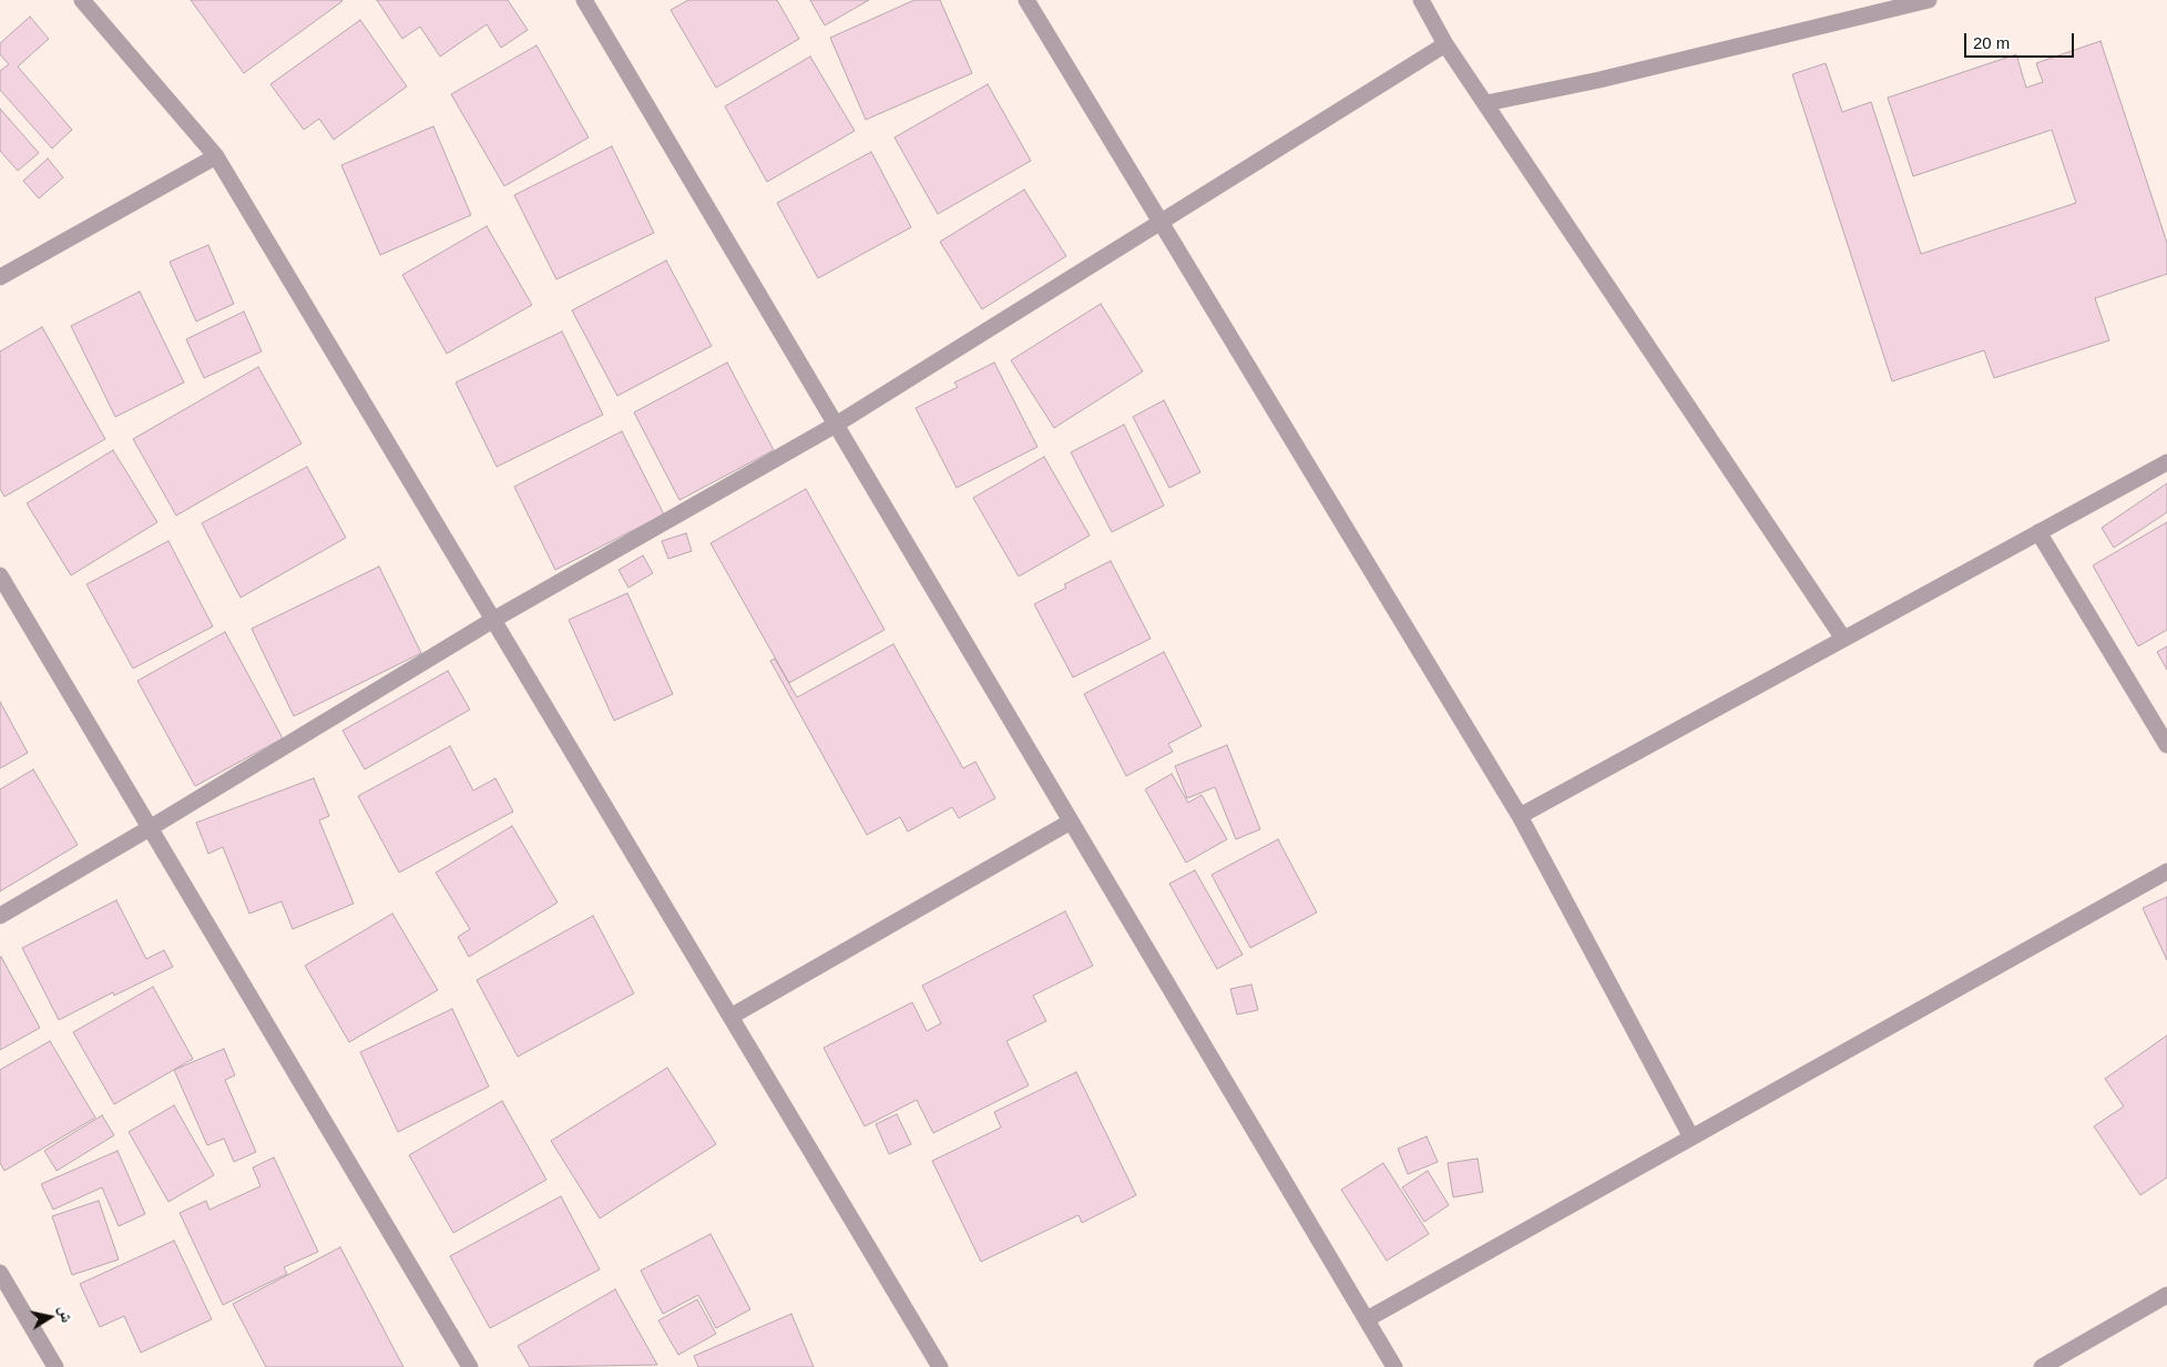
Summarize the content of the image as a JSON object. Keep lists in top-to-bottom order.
{
  "scale_bar": "20 m",
  "north": "right"
}
